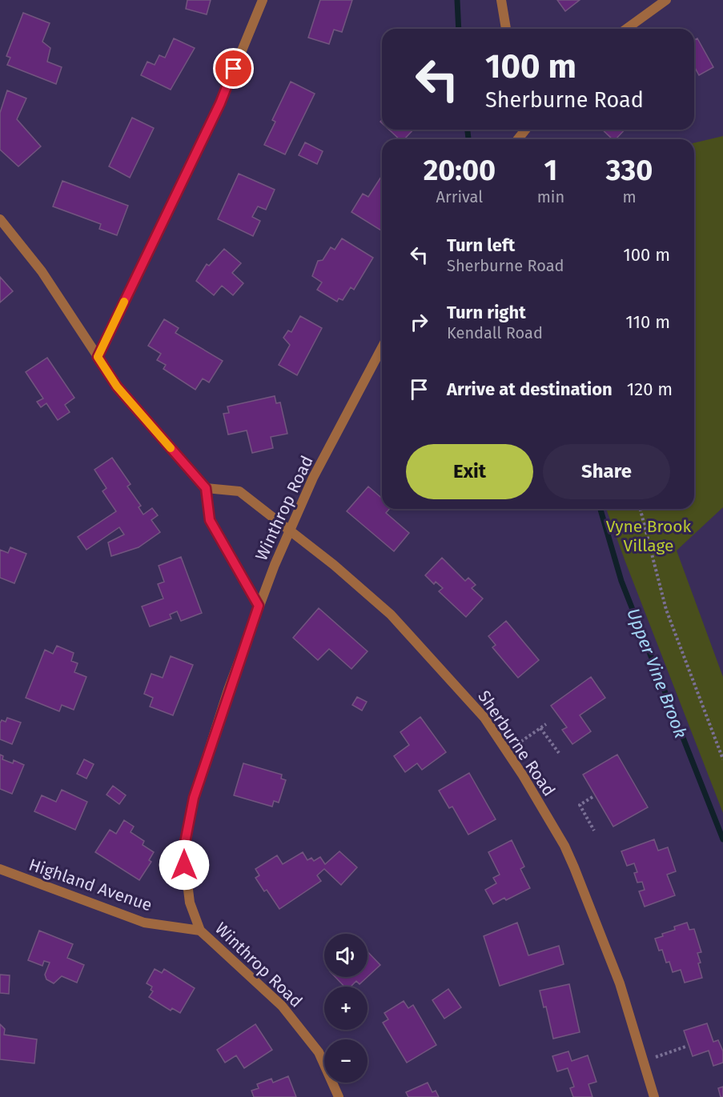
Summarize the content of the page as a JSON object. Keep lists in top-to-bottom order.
{
  "streets": {
    "street": ["Winthrop Road", "Sherburne Road", "Highland Avenue"]
  },
  "crossings": [
    ["Winthrop Road", "Sherburne Road"],
    ["Winthrop Road", "Highland Avenue"]
  ],
  "water": ["Upper Vine Brook"],
  "parks": ["Vyne Brook Village"],
  "page": {
    "turn": ["100 m", "Sherburne Road"],
    "eta": [
      "20:00",
      "Arrival",
      "1",
      "min",
      "330",
      "m"
    ],
    "list": [
      {
        "name": "Turn left",
        "note": "Sherburne Road",
        "value": "100 m"
      },
      {
        "name": "Turn right",
        "note": "Kendall Road",
        "value": "110 m"
      },
      {
        "name": "Arrive at destination",
        "value": "120 m"
      }
    ],
    "buttons": ["Exit", "Share"],
    "map_buttons": ["+", "−"]
  }
}
